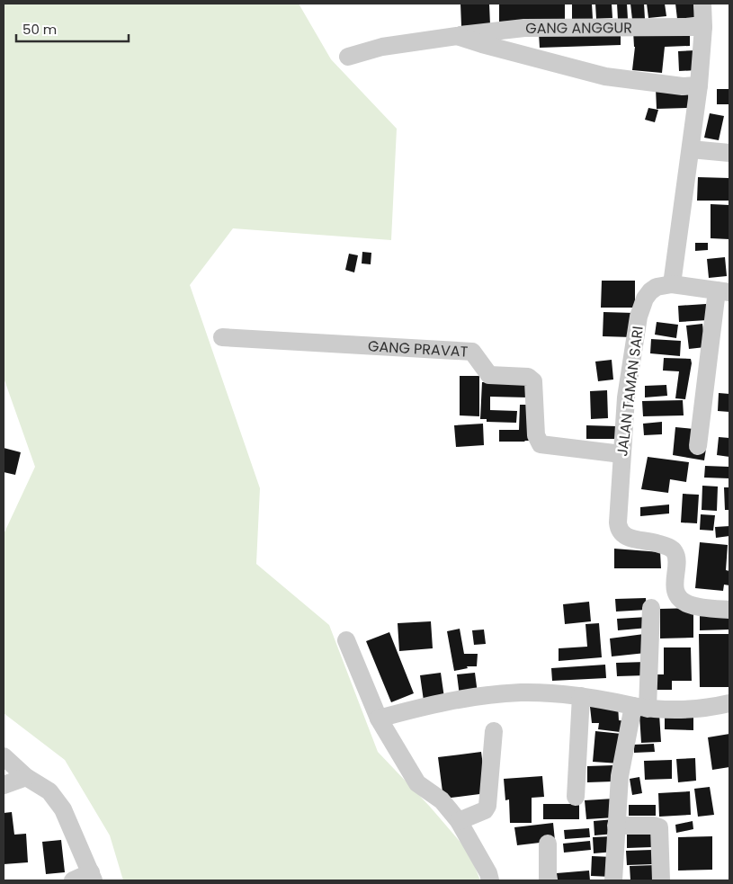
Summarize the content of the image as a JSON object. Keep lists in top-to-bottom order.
{
  "streets": {
    "street": ["GANG ANGGUR", "GANG PRAVAT", "JALAN TAMAN SARI"]
  },
  "crossings": [
    ["GANG PRAVAT", "JALAN TAMAN SARI"]
  ],
  "scale_bar": "50 m"
}
